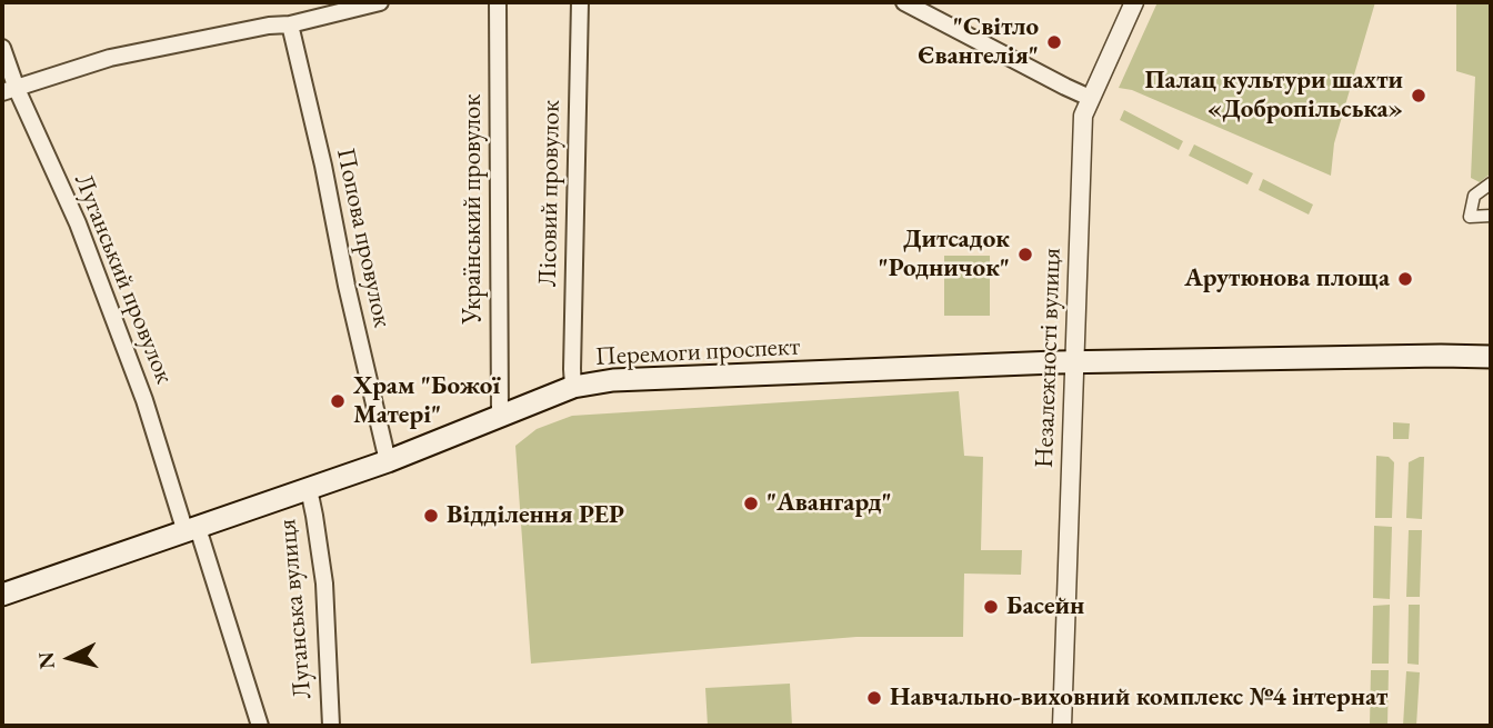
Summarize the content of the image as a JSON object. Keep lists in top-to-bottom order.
{
  "streets": {
    "main road": ["Перемоги проспект"],
    "street": [
      "Лісовий провулок",
      "Український провулок",
      "Попова провулок",
      "Луганський провулок",
      "Незалежності вулиця",
      "Луганська вулиця"
    ]
  },
  "crossings": [
    ["Лісовий провулок", "Перемоги проспект"],
    ["Український провулок", "Перемоги проспект"],
    ["Попова провулок", "Перемоги проспект"],
    ["Луганський провулок", "Перемоги проспект"],
    ["Луганський провулок", "Луганська вулиця"],
    ["Перемоги проспект", "Незалежності вулиця"],
    ["Перемоги проспект", "Луганська вулиця"]
  ],
  "places": [
    "\"Світло Євангелія\"",
    "Палац культури шахти «Добропільська»",
    "Дитсадок \"Родничок\"",
    "Арутюнова площа",
    "Храм \"Божої Матері\"",
    "\"Авангард\"",
    "Відділення РЕР",
    "Басейн",
    "Навчально-виховний комплекс №4 інтернат"
  ],
  "north": "left"
}
